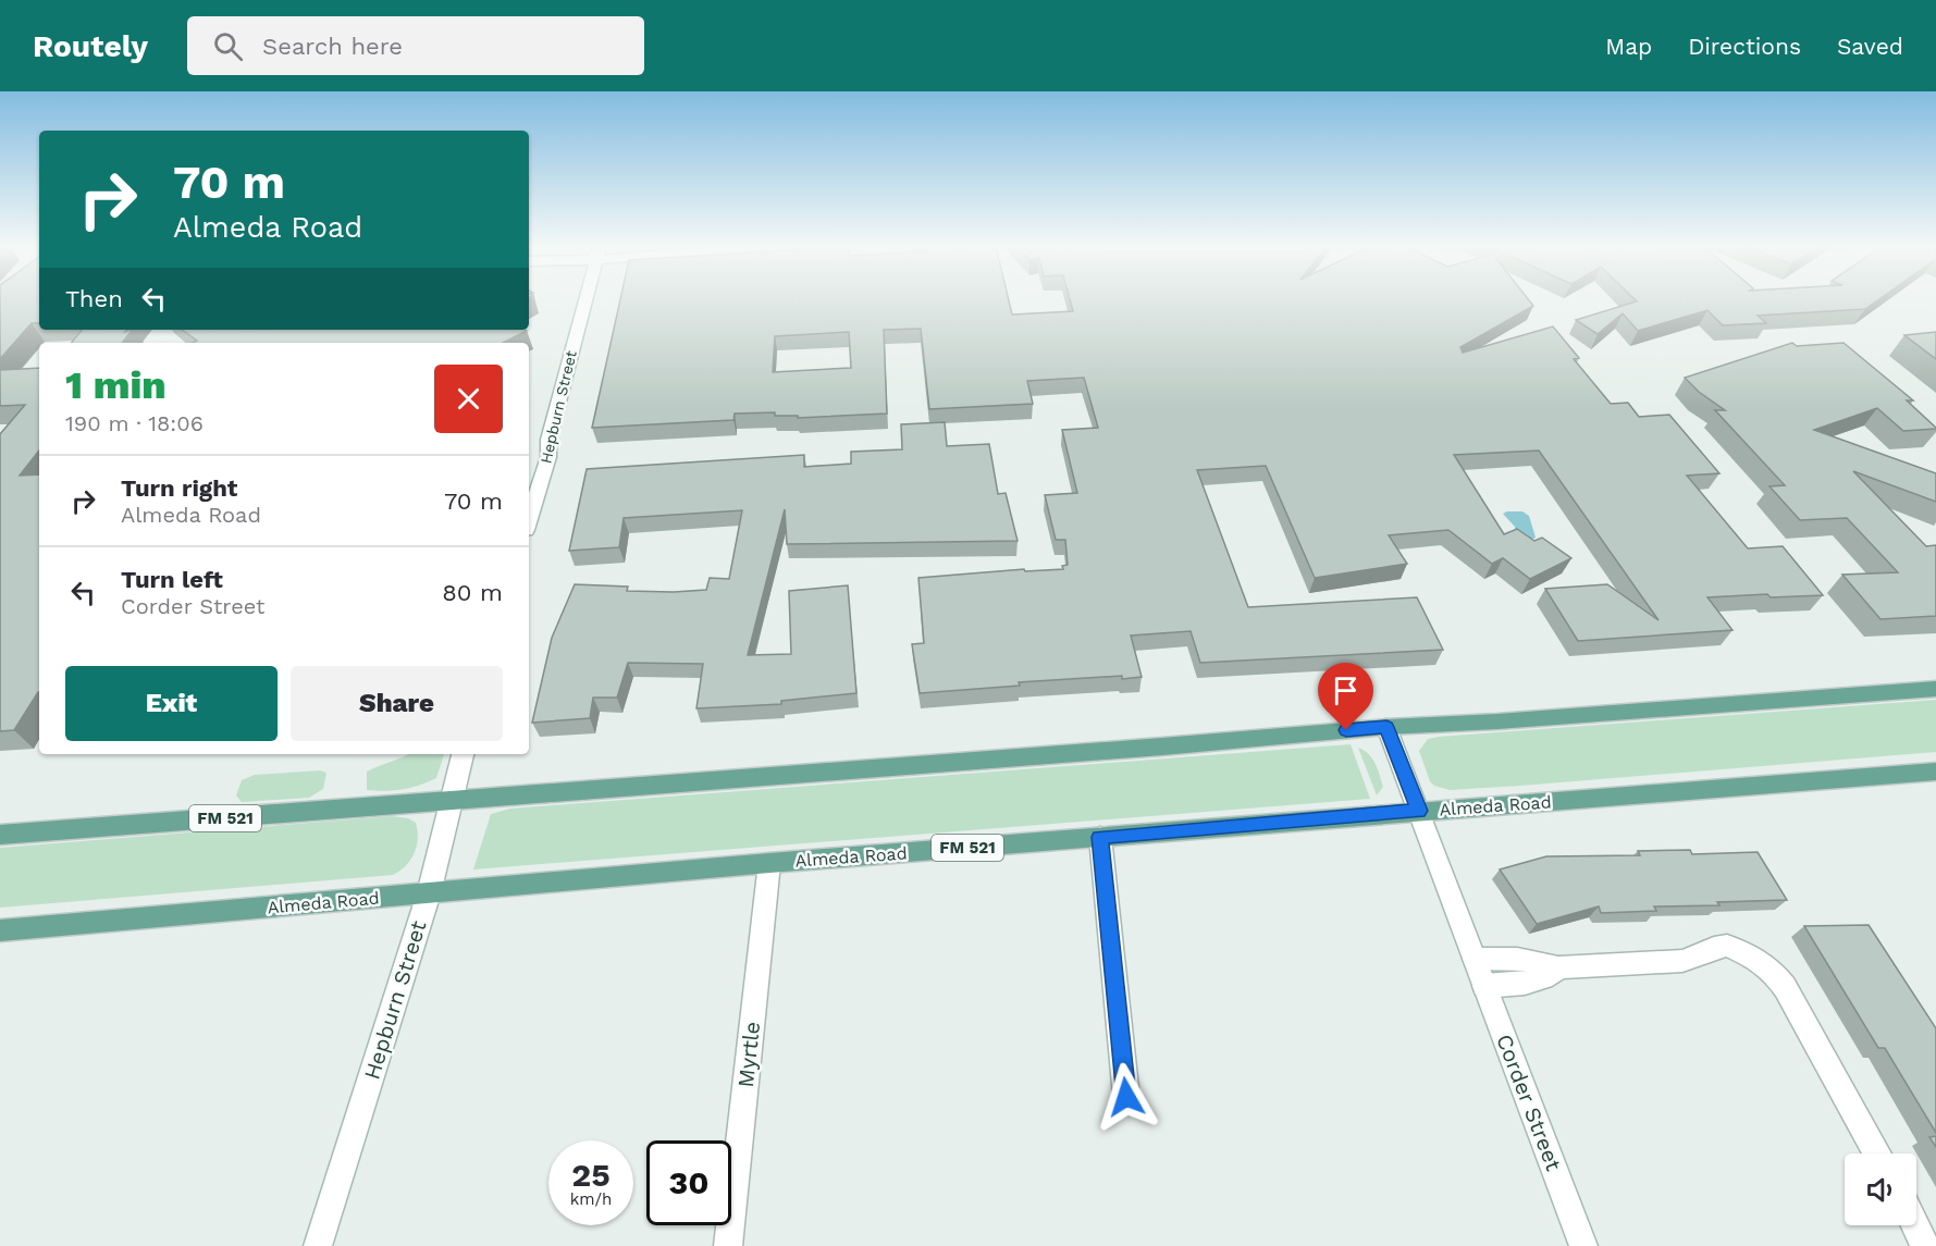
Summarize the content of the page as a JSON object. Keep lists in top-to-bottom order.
{
  "streets": {
    "main road": ["Almeda Road", "FM 521"],
    "street": ["Hepburn Street", "Myrtle", "Corder Street"]
  },
  "crossings": [
    ["Hepburn Street", "Almeda Road"],
    ["Hepburn Street", "FM 521"],
    ["Almeda Road", "Myrtle"],
    ["Almeda Road", "Corder Street"],
    ["FM 521", "Corder Street"]
  ],
  "page": {
    "header": "Routely",
    "search": "Search here",
    "nav": ["Map", "Directions", "Saved"],
    "turn": ["70 m", "Almeda Road"],
    "then": "Then",
    "heading": ["1 min", "190 m · 18:06"],
    "list": [
      {
        "name": "Turn right",
        "note": "Almeda Road",
        "value": "70 m"
      },
      {
        "name": "Turn left",
        "note": "Corder Street",
        "value": "80 m"
      }
    ],
    "buttons": ["Exit", "Share"],
    "speed": "25 km/h",
    "limit": "30"
  }
}
